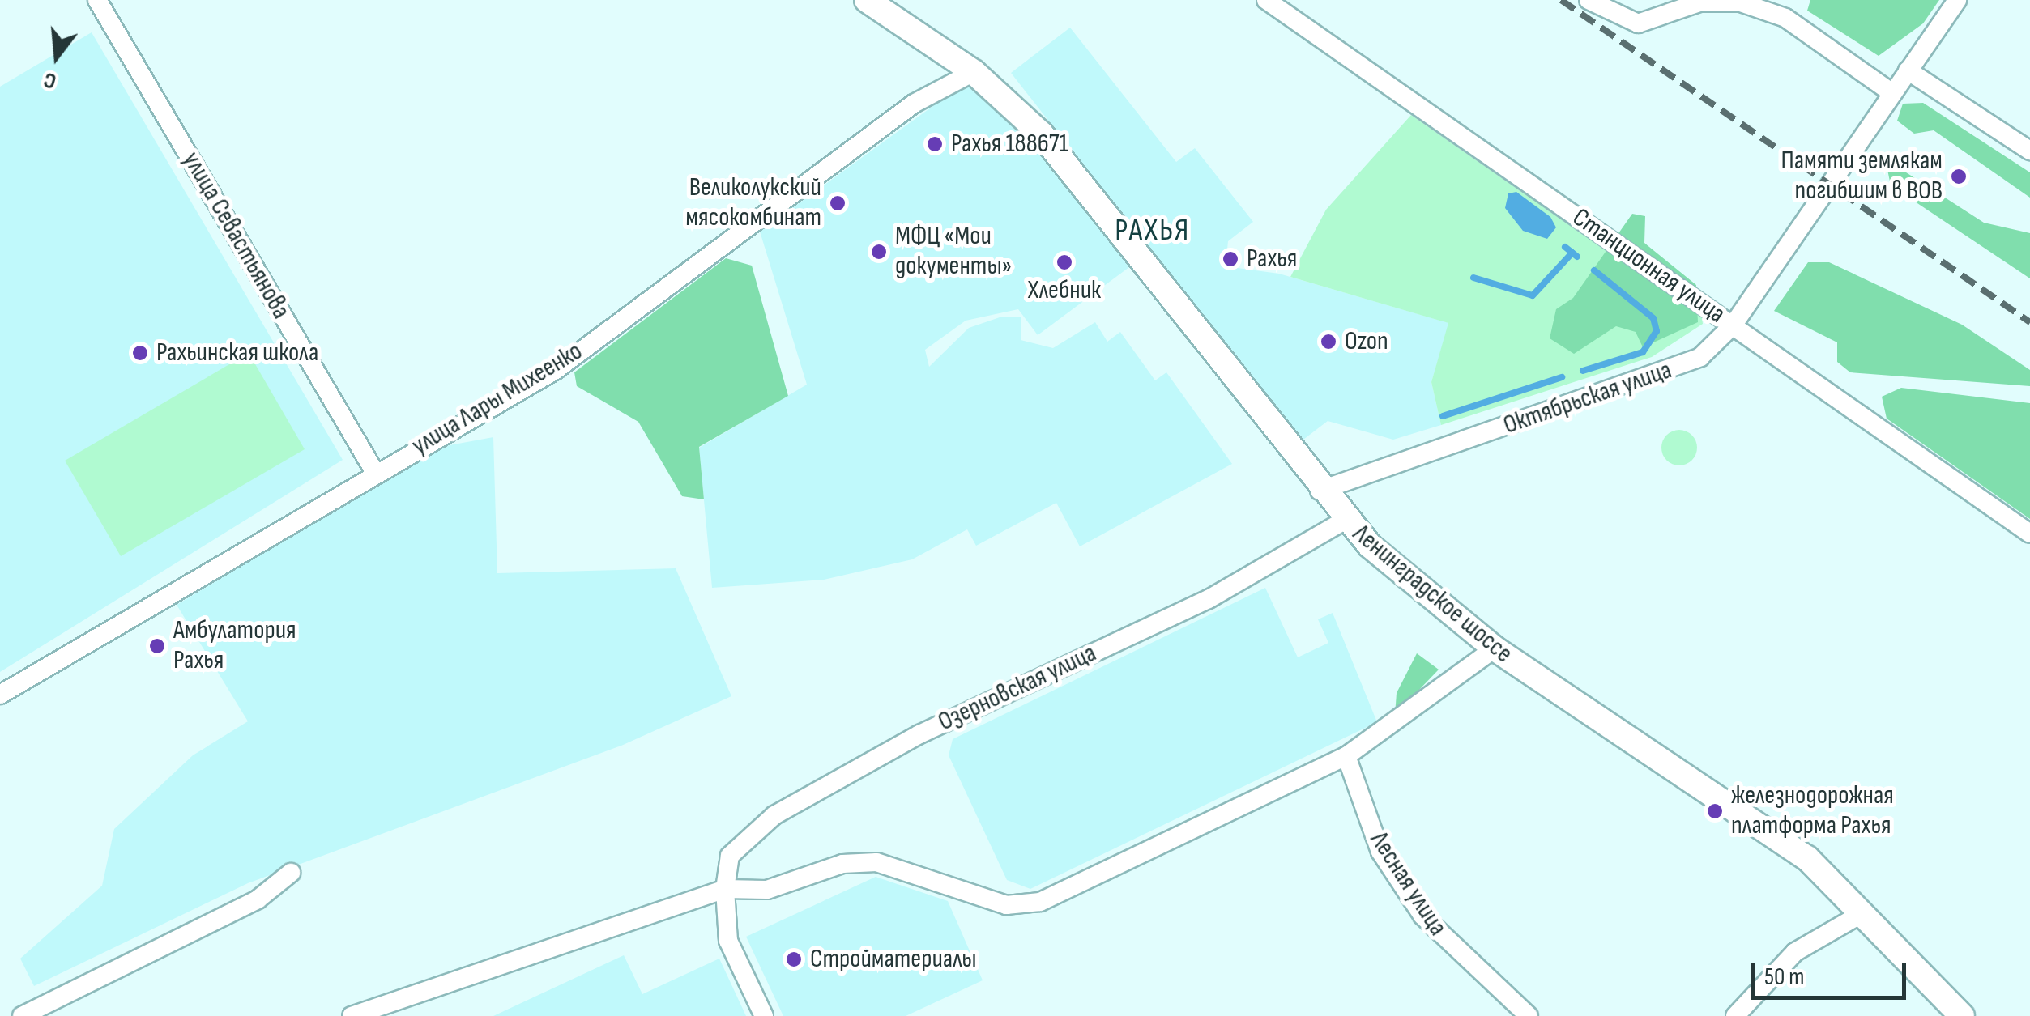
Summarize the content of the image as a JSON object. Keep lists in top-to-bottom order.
{
  "streets": {
    "street": [
      "улица Севастьянова",
      "Станционная улица",
      "Октябрьская улица",
      "улица Лары Михеенко",
      "Ленинградское шоссе",
      "Озерновская улица",
      "Лесная улица"
    ]
  },
  "crossings": [
    ["улица Севастьянова", "улица Лары Михеенко"],
    ["Станционная улица", "Октябрьская улица"],
    ["Октябрьская улица", "Ленинградское шоссе"],
    ["улица Лары Михеенко", "Ленинградское шоссе"],
    ["Ленинградское шоссе", "Озерновская улица"]
  ],
  "districts": ["РАХЬЯ"],
  "places": [
    "Рахья 188671",
    "Памяти землякам погибшим в ВОВ",
    "Великолукский мясокомбинат",
    "МФЦ «Мои документы»",
    "Рахья",
    "Хлебник",
    "Ozon",
    "Рахьинская школа",
    "Амбулатория Рахья",
    "железнодорожная платформа Рахья",
    "Стройматериалы"
  ],
  "scale_bar": "50 m",
  "north": "bottom"
}
